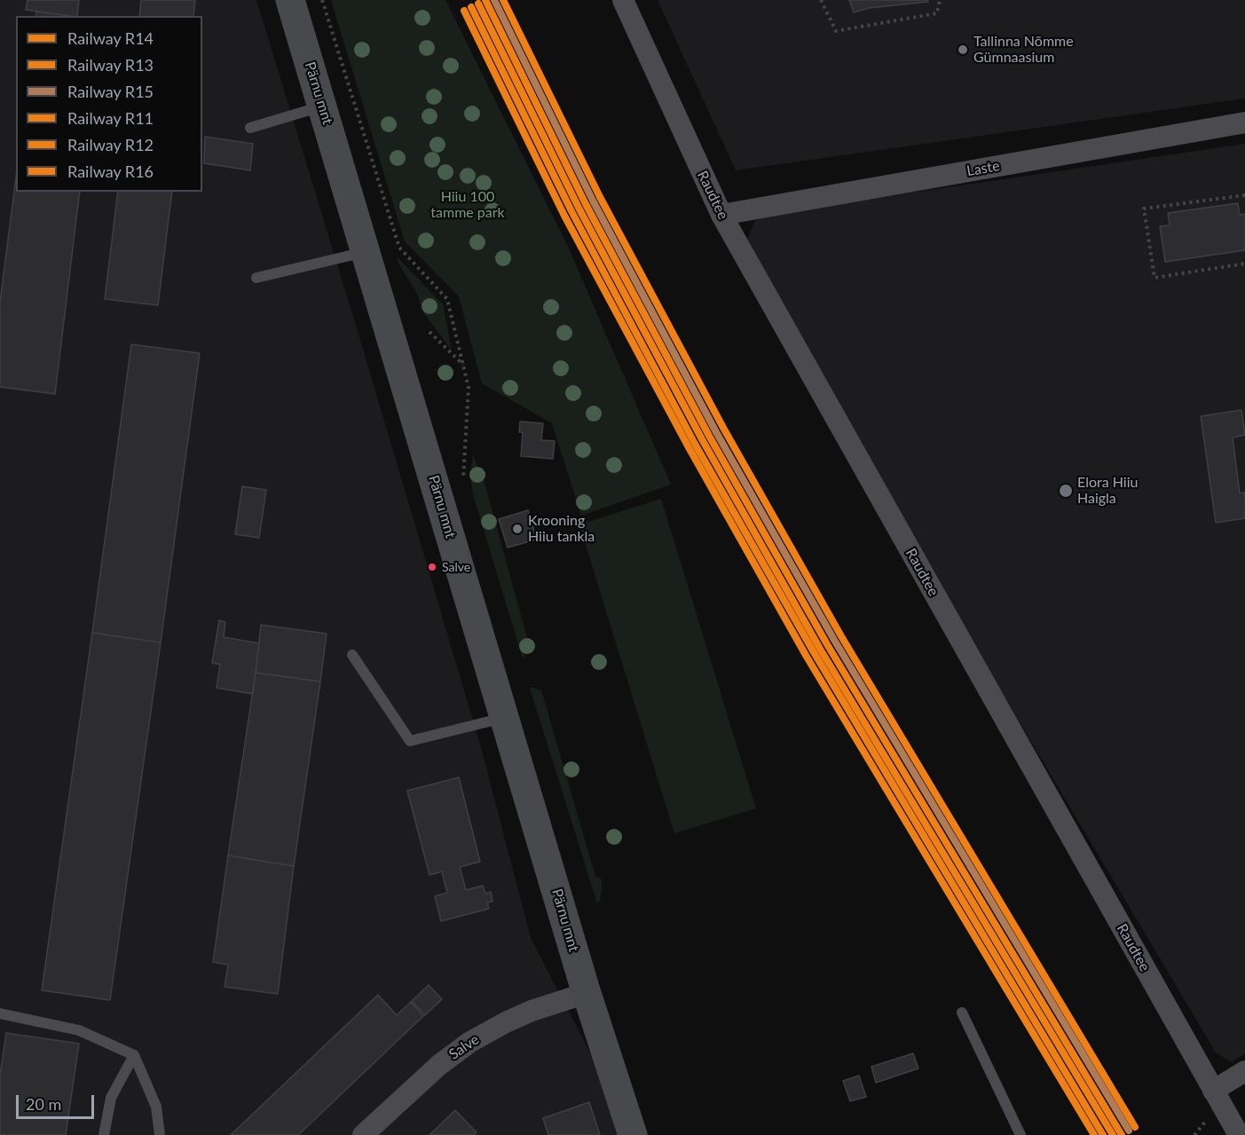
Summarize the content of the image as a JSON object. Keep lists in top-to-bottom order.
{
  "streets": {
    "main road": ["Pärnu mnt"],
    "street": ["Laste", "Raudtee", "Salve"]
  },
  "crossings": [
    ["Pärnu mnt", "Salve"],
    ["Laste", "Raudtee"]
  ],
  "parks": ["Hiiu 100 tamme park"],
  "places": [
    "Tallinna Nõmme Gümnaasium",
    "Elora Hiiu Haigla",
    "Krooning Hiiu tankla",
    "Salve"
  ],
  "lines": [
    "rail line R14",
    "rail line R15",
    "rail line R12",
    "rail line R13",
    "rail line R11",
    "rail line R16"
  ],
  "legend": [
    "Railway R14",
    "Railway R13",
    "Railway R15",
    "Railway R11",
    "Railway R12",
    "Railway R16"
  ],
  "scale_bar": "20 m"
}
